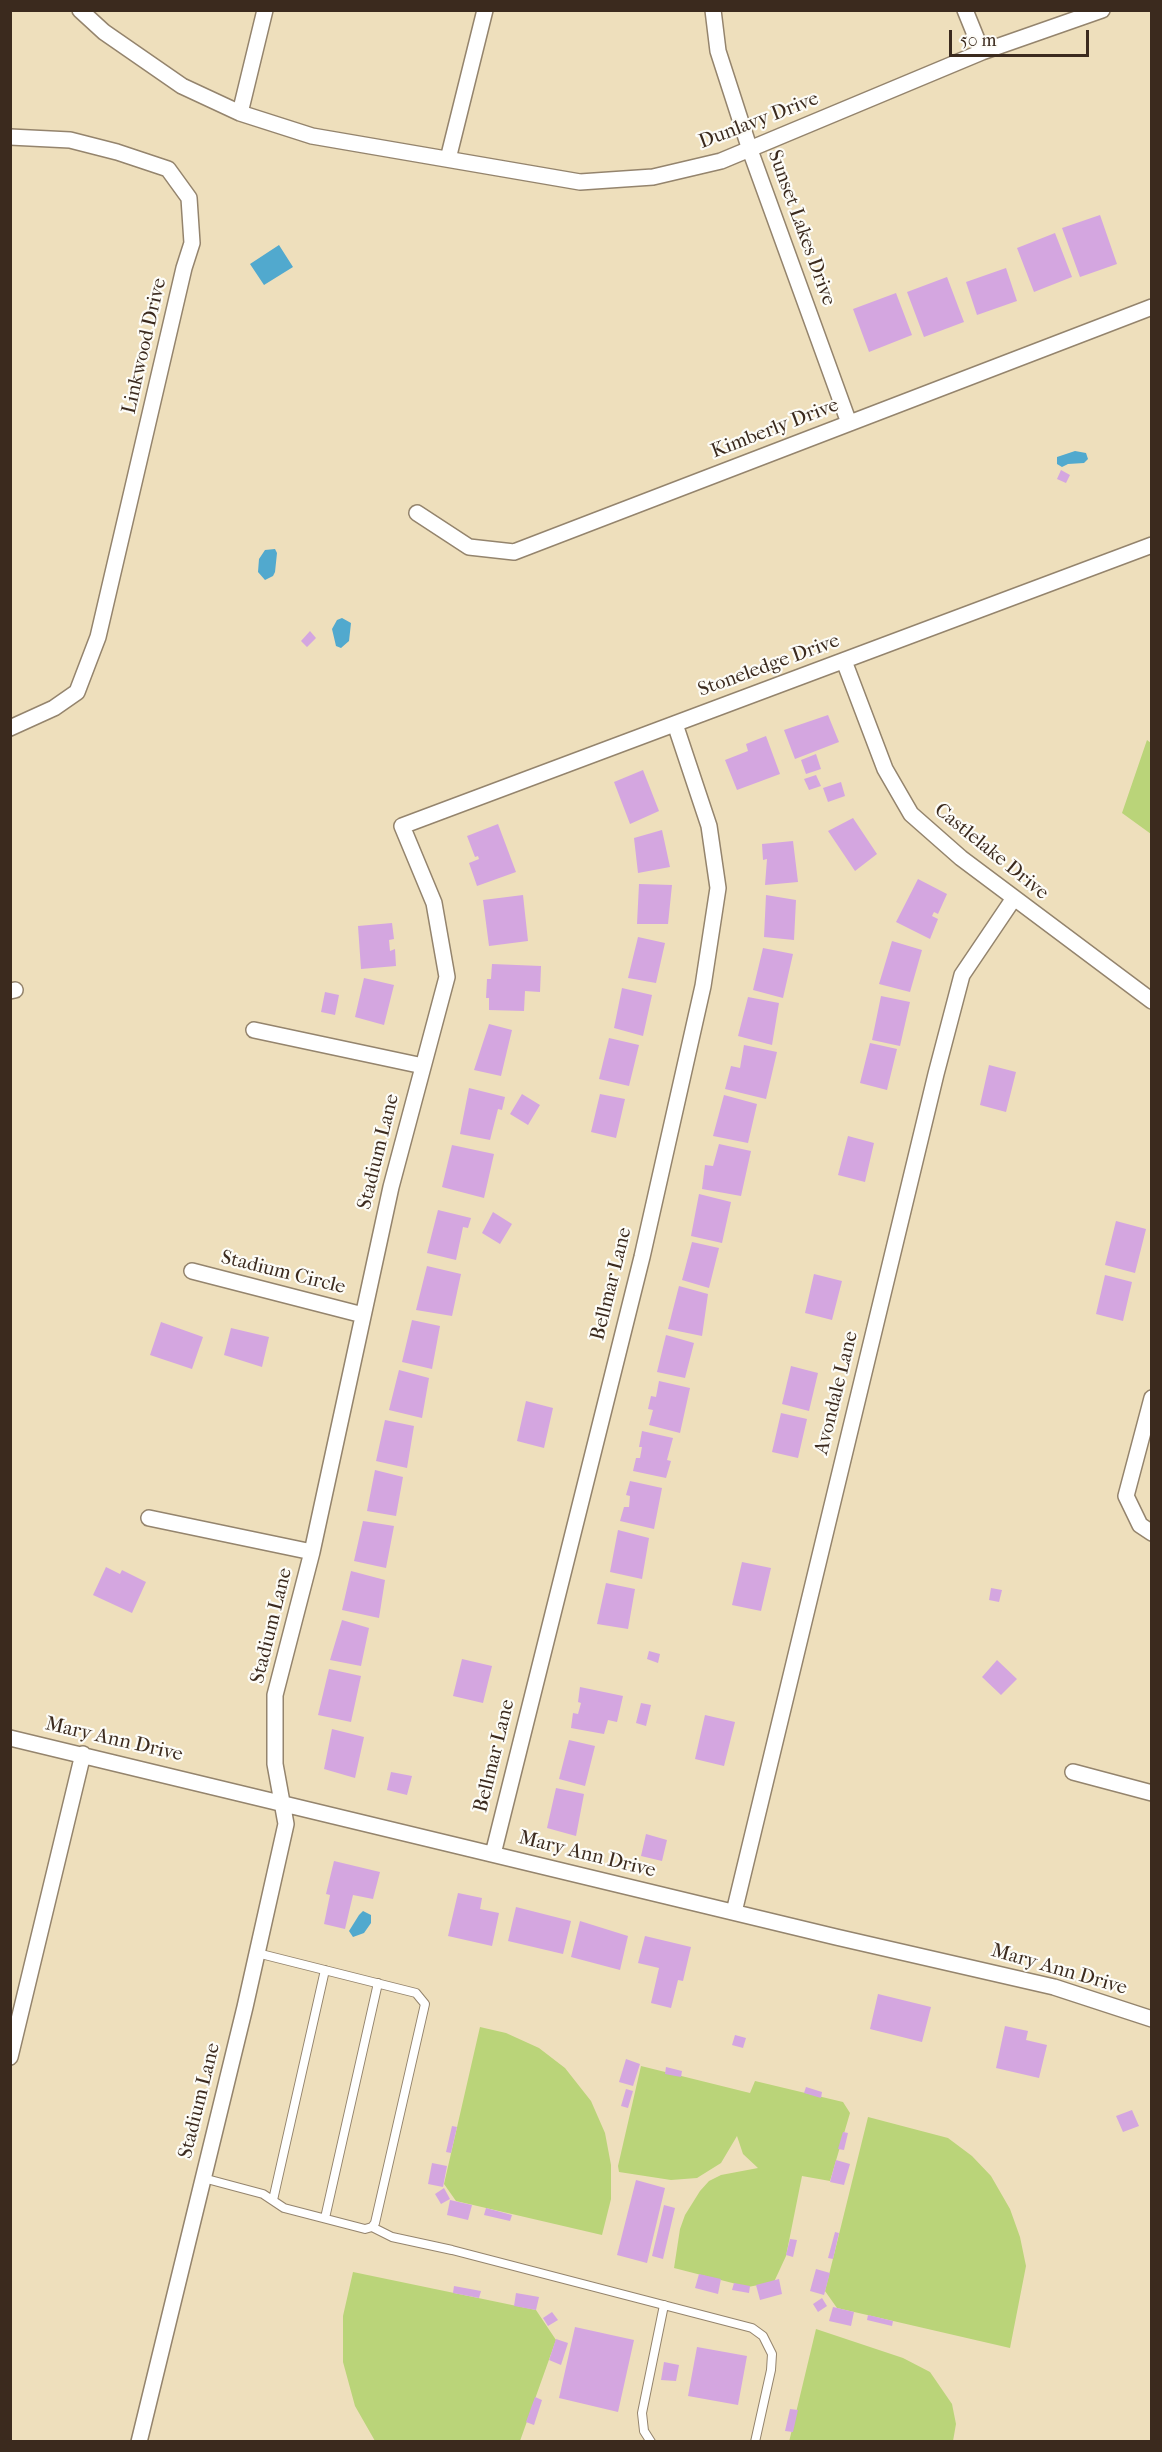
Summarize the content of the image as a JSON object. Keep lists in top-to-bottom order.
{
  "streets": {
    "street": [
      "Dunlavy Drive",
      "Sunset Lakes Drive",
      "Linkwood Drive",
      "Kimberly Drive",
      "Stoneledge Drive",
      "Castlelake Drive",
      "Stadium Lane",
      "Stadium Circle",
      "Bellmar Lane",
      "Avondale Lane",
      "Mary Ann Drive"
    ]
  },
  "crossings": [
    ["Dunlavy Drive", "Sunset Lakes Drive"],
    ["Sunset Lakes Drive", "Kimberly Drive"],
    ["Stoneledge Drive", "Castlelake Drive"],
    ["Stoneledge Drive", "Stadium Lane"],
    ["Stoneledge Drive", "Bellmar Lane"],
    ["Castlelake Drive", "Avondale Lane"],
    ["Stadium Lane", "Stadium Circle"],
    ["Stadium Lane", "Mary Ann Drive"],
    ["Bellmar Lane", "Mary Ann Drive"],
    ["Avondale Lane", "Mary Ann Drive"]
  ],
  "scale_bar": "50 m"
}
